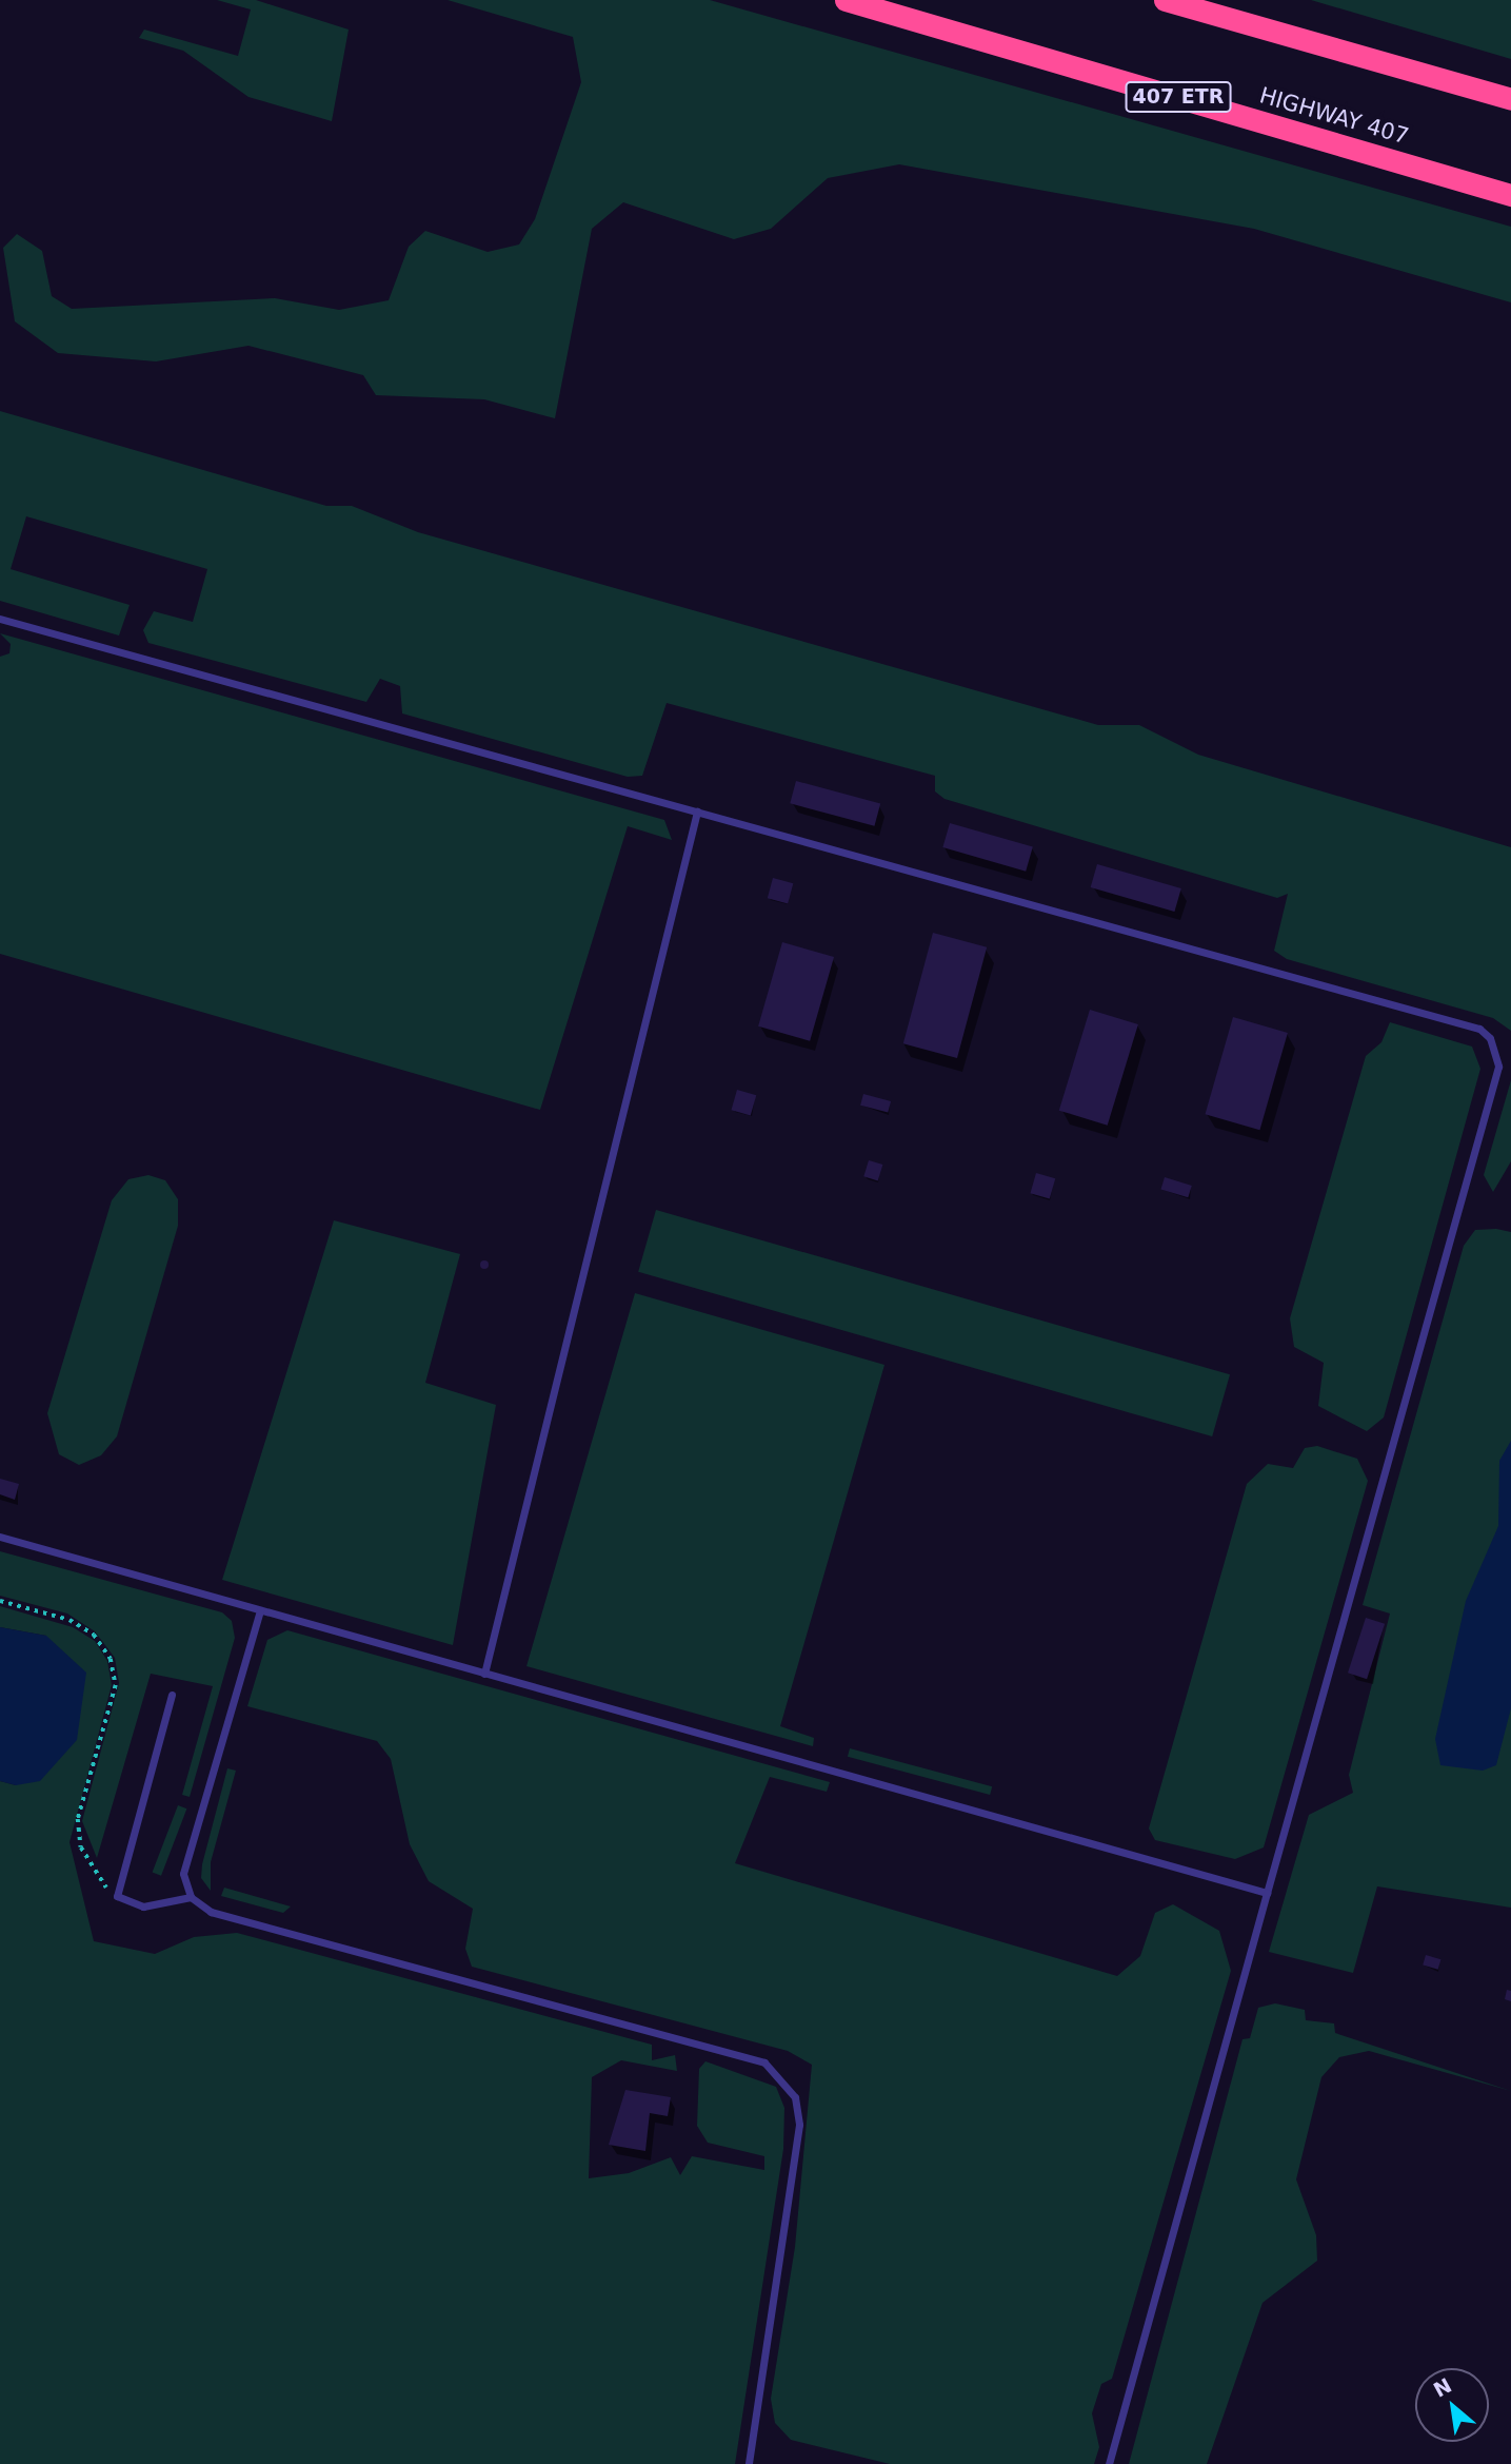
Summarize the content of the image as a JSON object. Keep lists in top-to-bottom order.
{
  "streets": {
    "highway": ["407 ETR", "HIGHWAY 407"]
  },
  "north": "top left"
}
